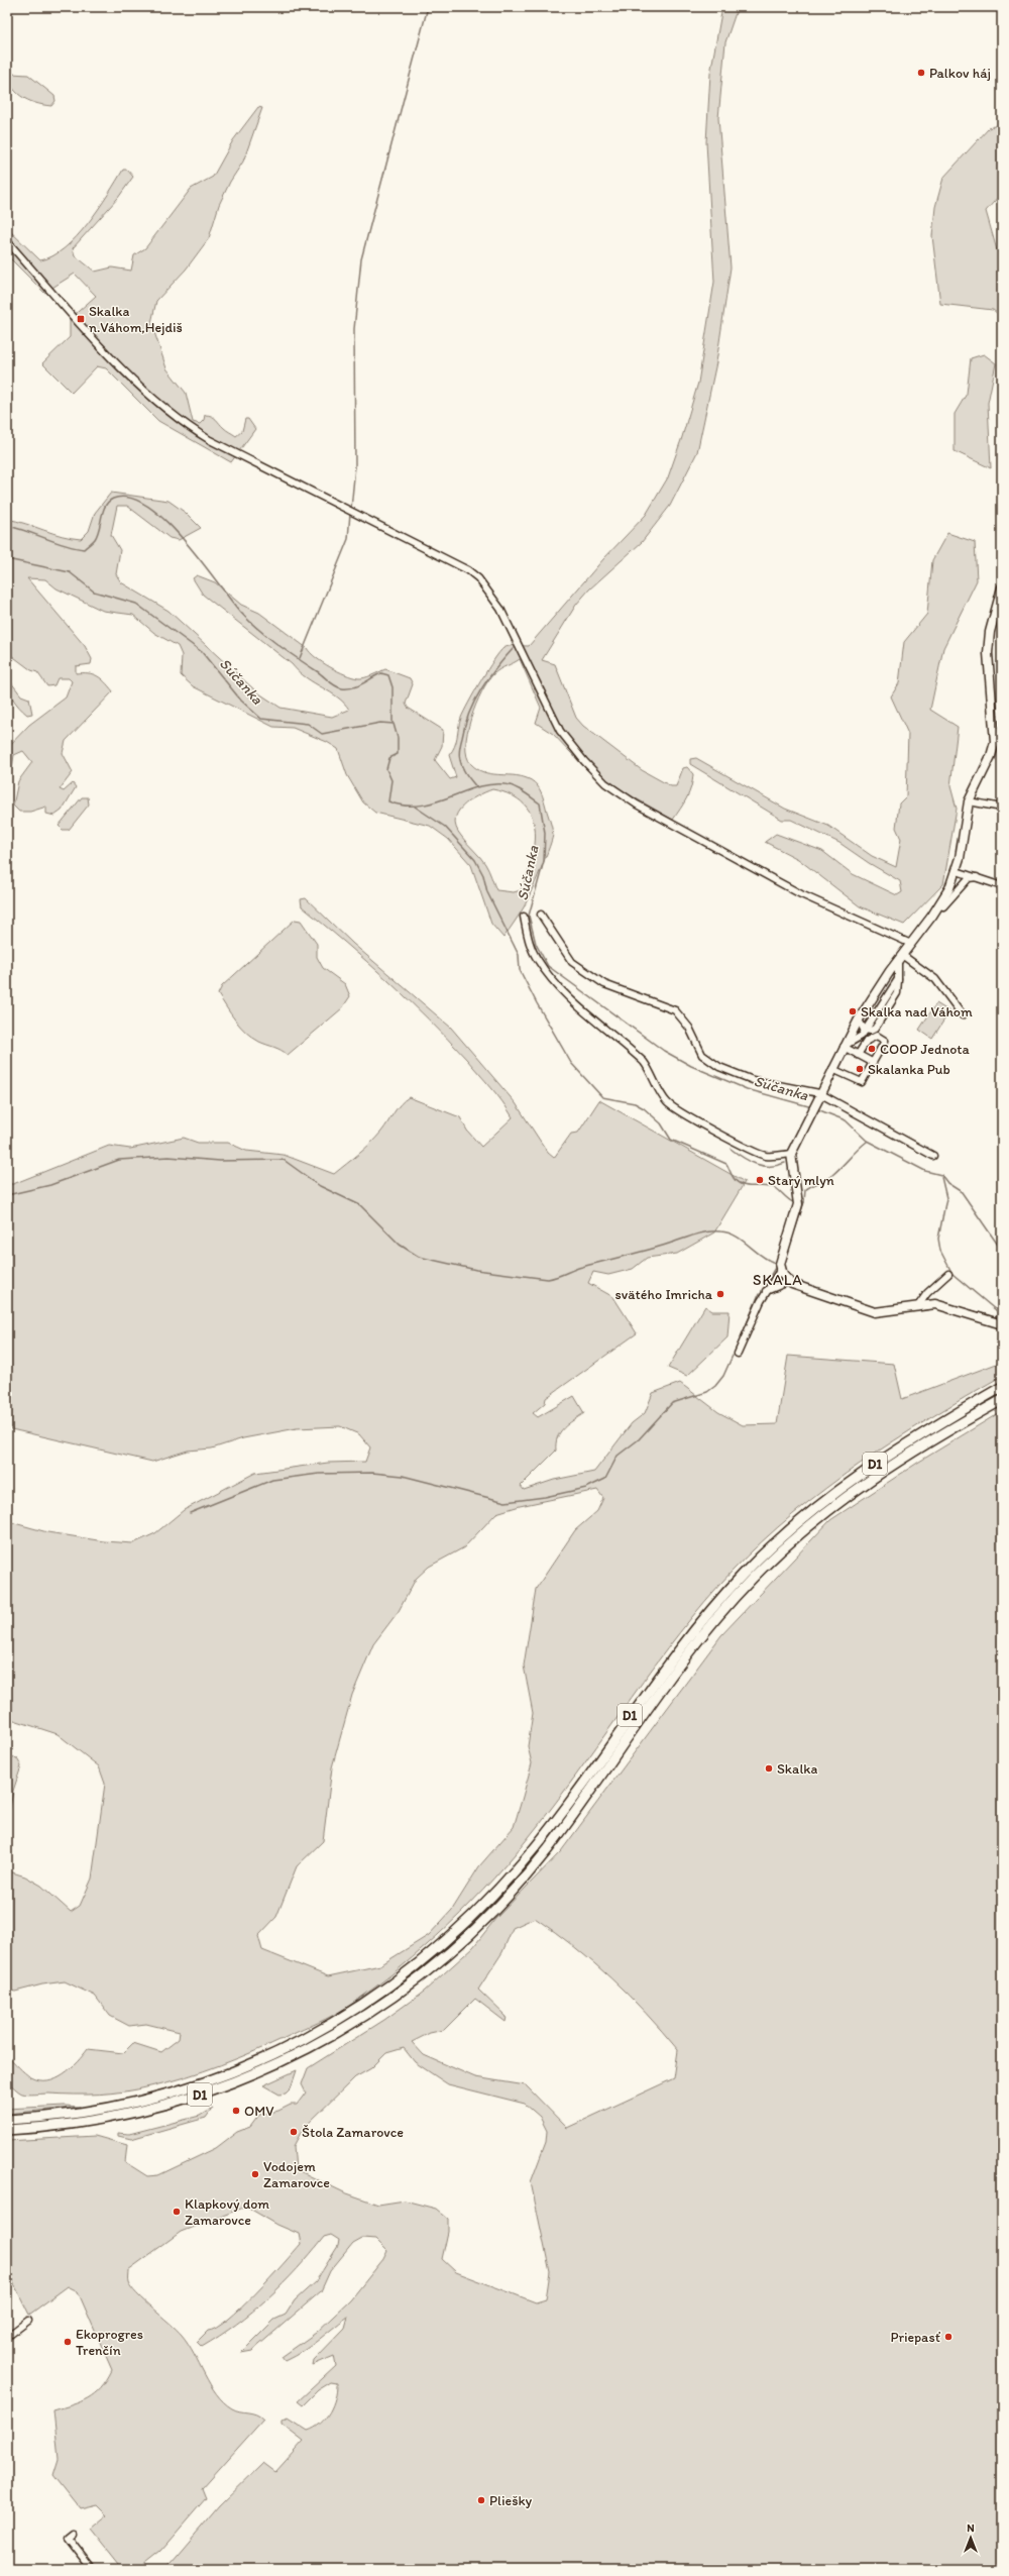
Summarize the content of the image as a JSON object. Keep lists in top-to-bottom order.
{
  "streets": {
    "highway": ["D1"]
  },
  "districts": ["SKALA"],
  "water": ["Súčanka"],
  "places": {
    "other": [
      "Palkov háj",
      "Skalka nad Váhom",
      "COOP Jednota",
      "Skalanka Pub",
      "Starý mlyn",
      "svätého Imricha",
      "Skalka",
      "OMV",
      "Štola Zamarovce",
      "Vodojem Zamarovce",
      "Klapkový dom Zamarovce",
      "Priepasť",
      "Ekoprogres Trenčín",
      "Pliešky"
    ],
    "transit": ["Skalka n.Váhom,Hejdiš"]
  },
  "north": "top"
}
